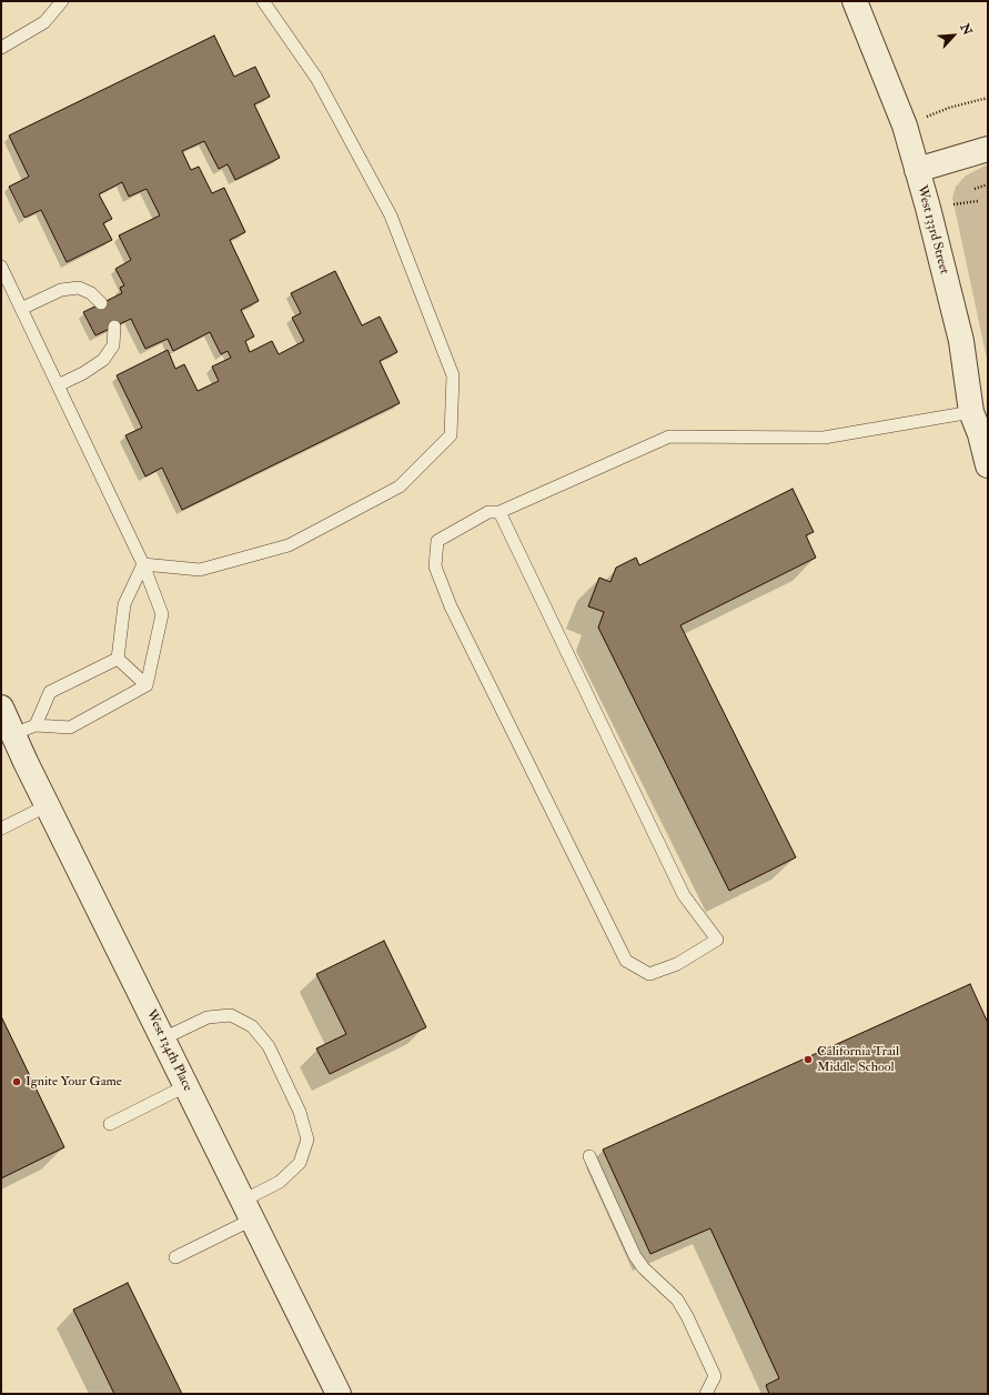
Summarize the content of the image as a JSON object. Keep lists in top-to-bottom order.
{
  "streets": {
    "street": ["West 133rd Street", "West 134th Place"]
  },
  "places": ["California Trail Middle School", "Ignite Your Game"],
  "north": "top right"
}
